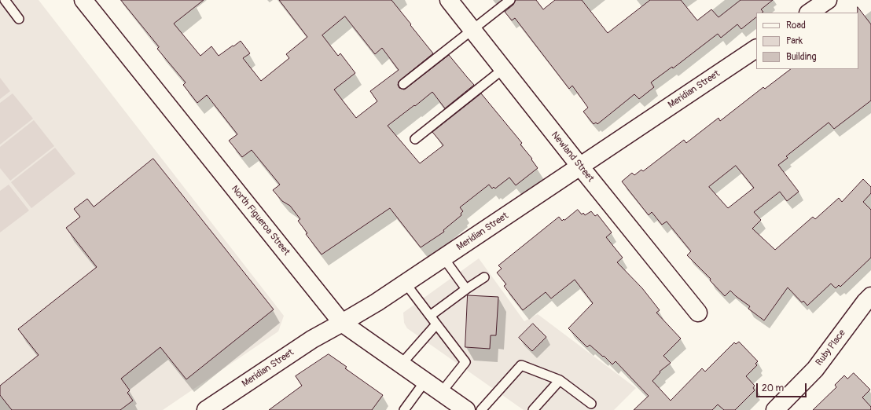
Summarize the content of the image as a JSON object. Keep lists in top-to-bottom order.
{
  "streets": {
    "street": [
      "Meridian Street",
      "Newland Street",
      "North Figueroa Street",
      "Ruby Place"
    ]
  },
  "crossings": [
    ["Meridian Street", "Newland Street"],
    ["Meridian Street", "North Figueroa Street"]
  ],
  "legend": ["Road", "Park", "Building"],
  "scale_bar": "20 m"
}
